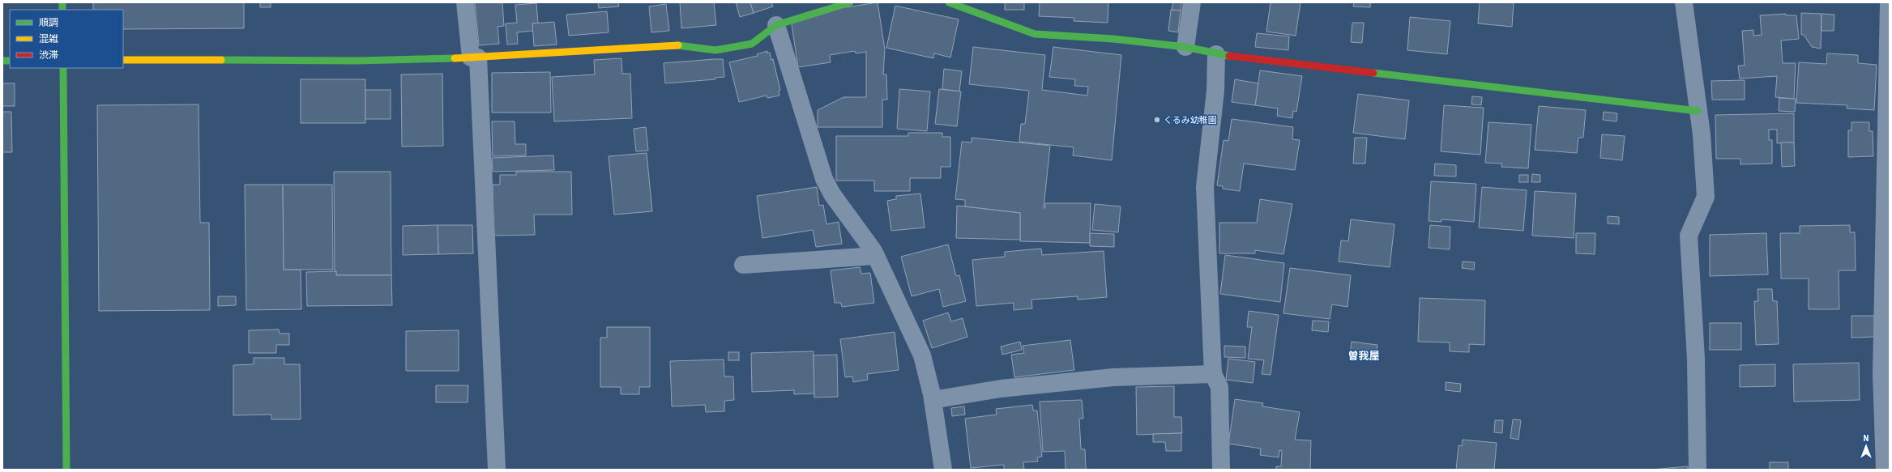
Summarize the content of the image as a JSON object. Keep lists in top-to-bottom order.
{
  "districts": ["曽我屋"],
  "places": ["くるみ幼稚園"],
  "legend": ["順調", "混雑", "渋滞"],
  "north": "top"
}
